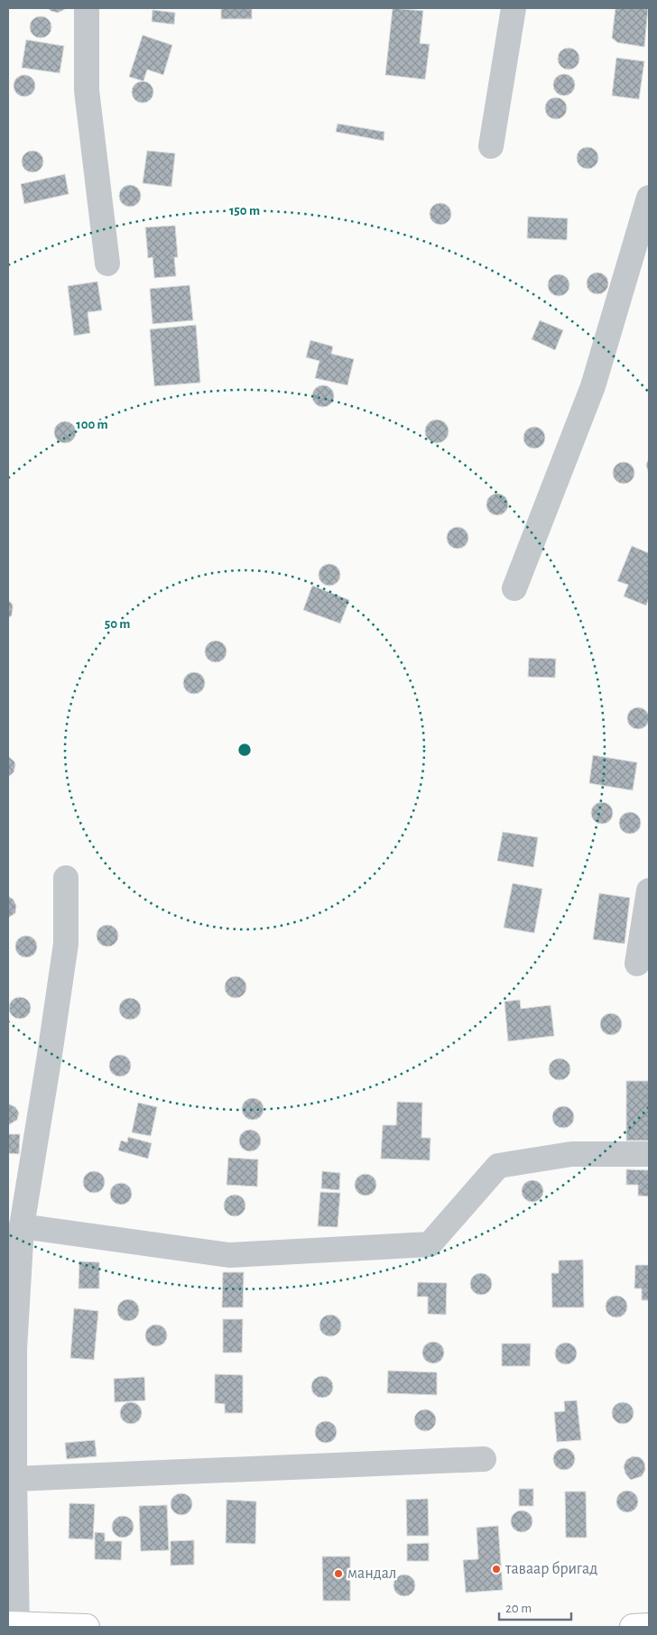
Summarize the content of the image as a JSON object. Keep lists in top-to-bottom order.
{
  "places": ["таваар бригад", "мандал"],
  "scale_bar": "20 m",
  "rings": ["150 m", "100 m", "50 m"]
}
